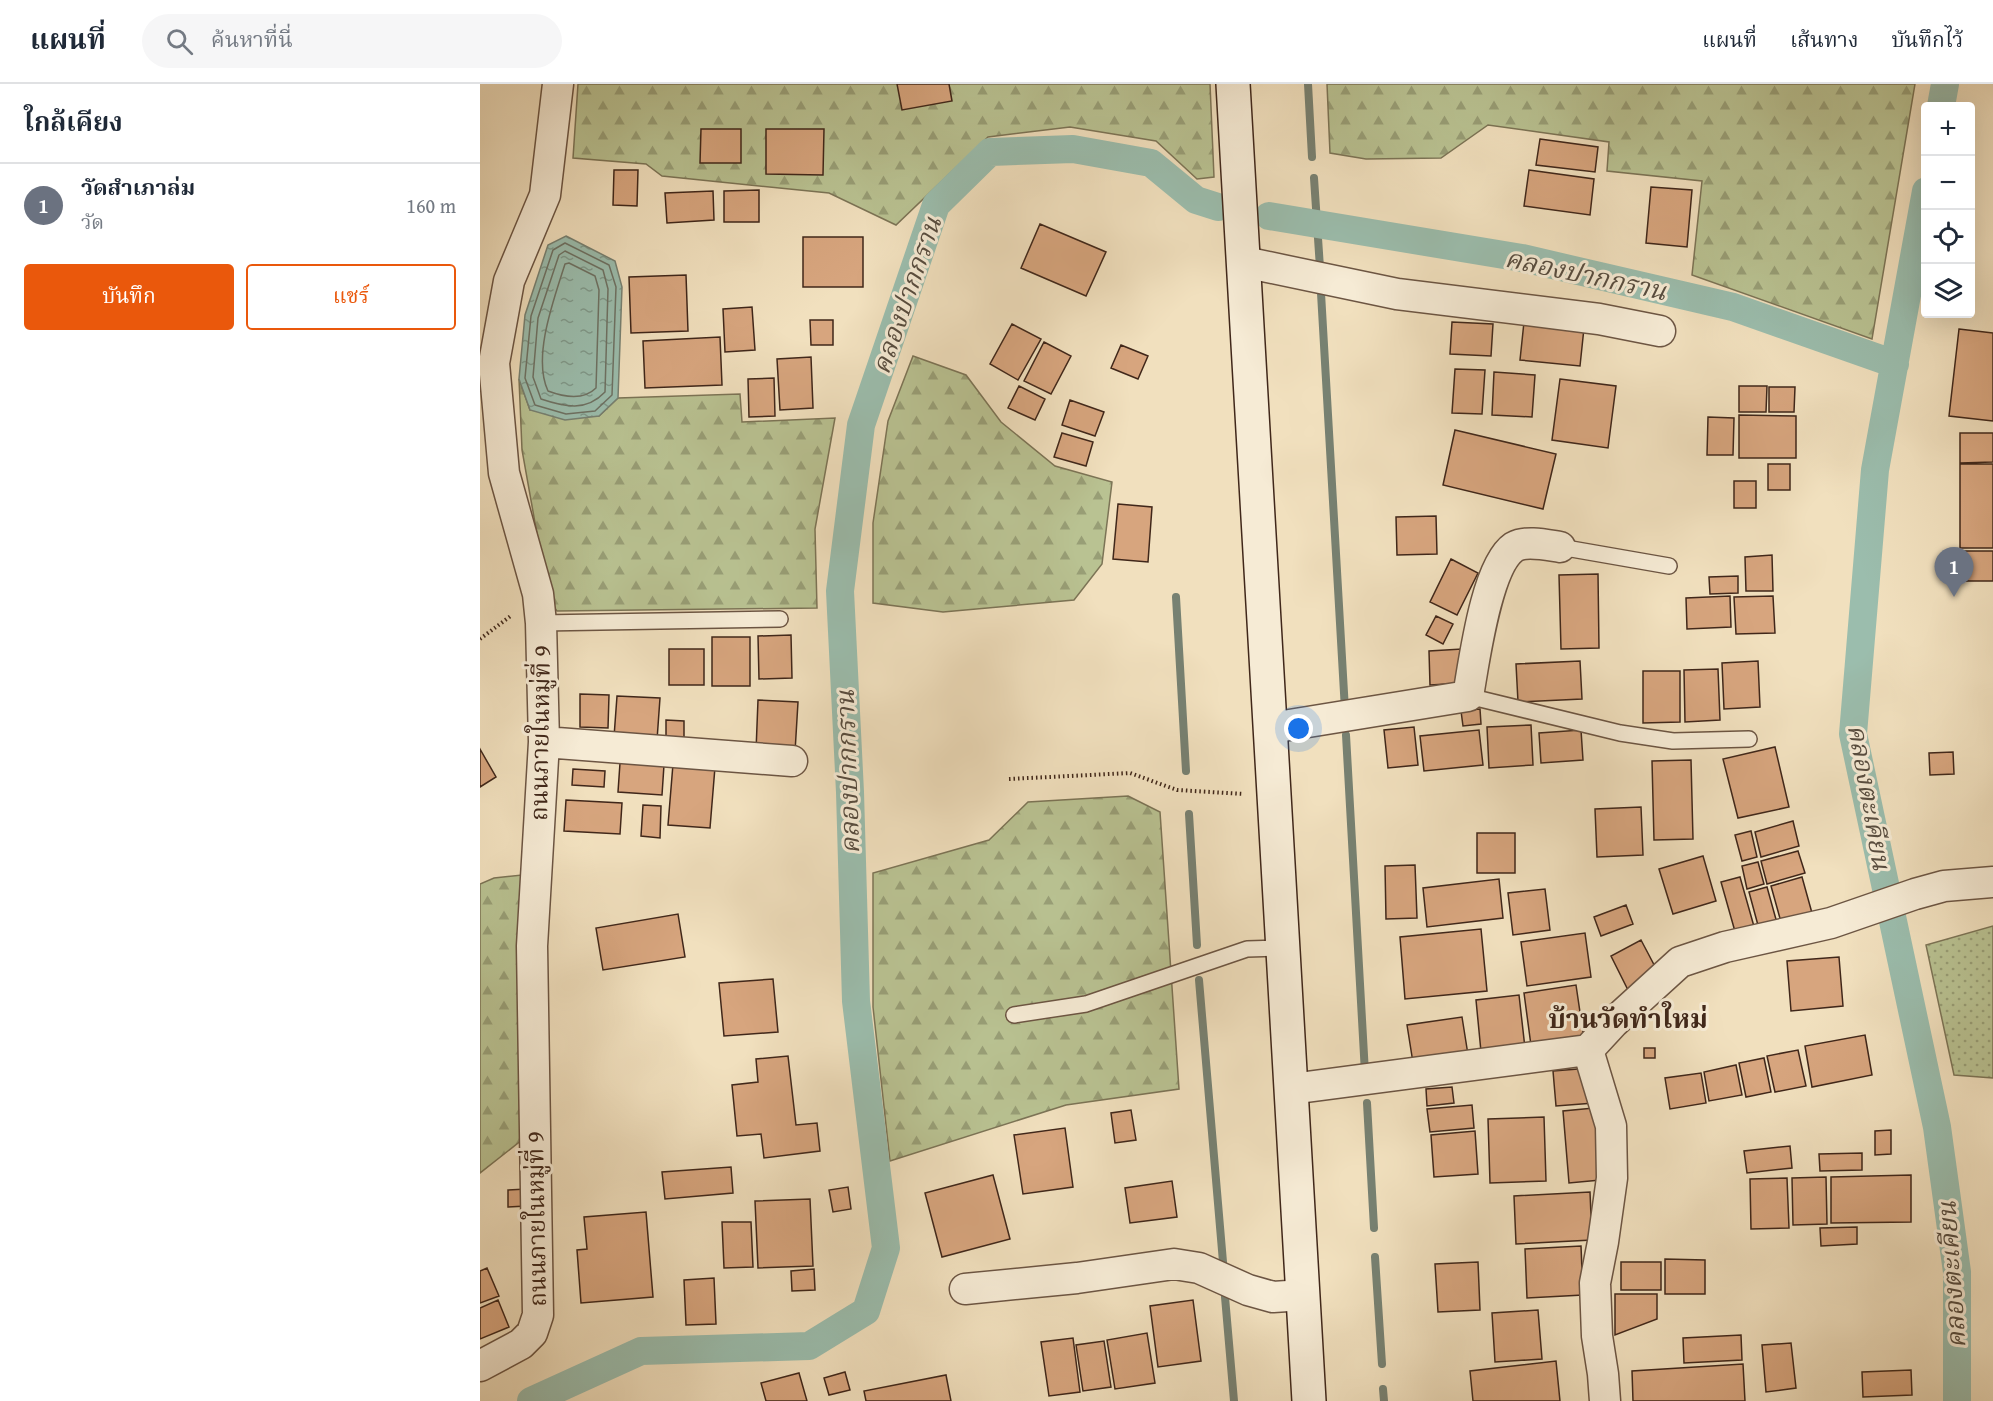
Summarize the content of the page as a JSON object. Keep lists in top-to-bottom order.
{
  "streets": {
    "street": ["ถนนภายในหมู่ที่ 9"]
  },
  "districts": ["บ้านวัดทำใหม่"],
  "water": ["คลองปากกราน", "คลองตะเคียน"],
  "page": {
    "header": "แผนที่",
    "search": "ค้นหาที่นี่",
    "nav": ["แผนที่", "เส้นทาง", "บันทึกไว้"],
    "heading": "ใกล้เคียง",
    "map_buttons": ["+", "−"],
    "list": [
      {
        "mark": "1",
        "name": "วัดสำเภาล่ม",
        "note": "วัด",
        "value": "160 m"
      }
    ],
    "buttons": ["บันทึก", "แชร์"],
    "pins": "1"
  }
}
